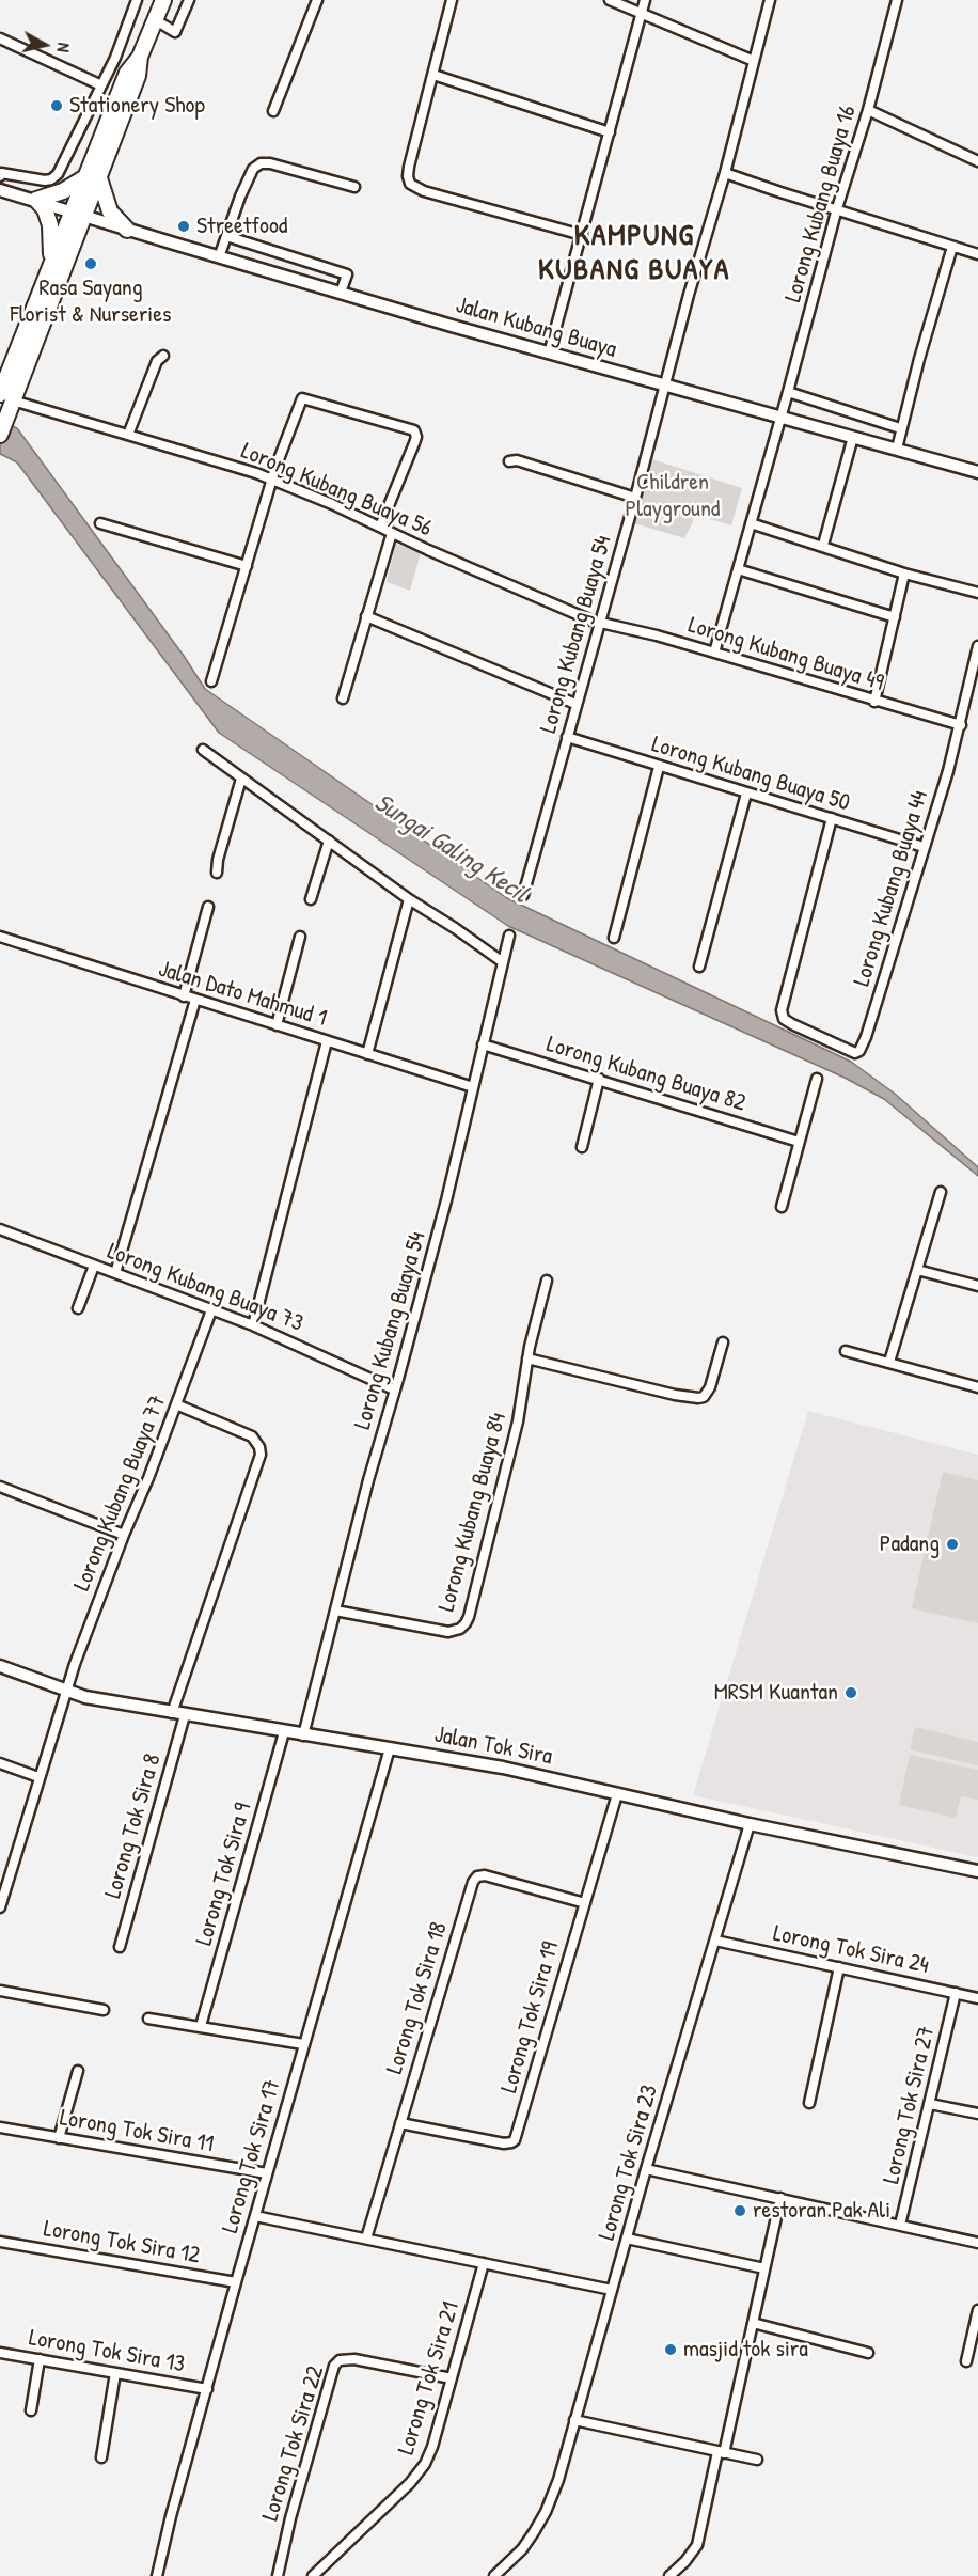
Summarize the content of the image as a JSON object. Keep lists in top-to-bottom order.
{
  "streets": {
    "street": [
      "Lorong Kubang Buaya 16",
      "Jalan Kubang Buaya",
      "Lorong Kubang Buaya 56",
      "Lorong Kubang Buaya 54",
      "Lorong Kubang Buaya 49",
      "Lorong Kubang Buaya 50",
      "Lorong Kubang Buaya 44",
      "Jalan Dato Mahmud 1",
      "Lorong Kubang Buaya 82",
      "Lorong Kubang Buaya 73",
      "Lorong Kubang Buaya 77",
      "Lorong Kubang Buaya 84",
      "Jalan Tok Sira",
      "Lorong Tok Sira 8",
      "Lorong Tok Sira 9",
      "Lorong Tok Sira 24",
      "Lorong Tok Sira 18",
      "Lorong Tok Sira 19",
      "Lorong Tok Sira 27",
      "Lorong Tok Sira 11",
      "Lorong Tok Sira 17",
      "Lorong Tok Sira 23",
      "Lorong Tok Sira 12",
      "Lorong Tok Sira 13",
      "Lorong Tok Sira 21",
      "Lorong Tok Sira 22"
    ]
  },
  "crossings": [
    ["Lorong Kubang Buaya 16", "Jalan Kubang Buaya"],
    ["Lorong Kubang Buaya 16", "Lorong Kubang Buaya 49"],
    ["Jalan Kubang Buaya", "Lorong Kubang Buaya 54"],
    ["Lorong Kubang Buaya 56", "Lorong Kubang Buaya 54"],
    ["Lorong Kubang Buaya 56", "Lorong Kubang Buaya 49"],
    ["Lorong Kubang Buaya 54", "Lorong Kubang Buaya 49"],
    ["Lorong Kubang Buaya 54", "Lorong Kubang Buaya 50"],
    ["Lorong Kubang Buaya 54", "Jalan Dato Mahmud 1"],
    ["Lorong Kubang Buaya 54", "Lorong Kubang Buaya 82"],
    ["Lorong Kubang Buaya 54", "Lorong Kubang Buaya 73"],
    ["Lorong Kubang Buaya 54", "Lorong Kubang Buaya 84"],
    ["Lorong Kubang Buaya 54", "Jalan Tok Sira"],
    ["Lorong Kubang Buaya 49", "Lorong Kubang Buaya 44"],
    ["Lorong Kubang Buaya 50", "Lorong Kubang Buaya 44"],
    ["Lorong Kubang Buaya 73", "Lorong Kubang Buaya 77"],
    ["Lorong Kubang Buaya 77", "Jalan Tok Sira"],
    ["Jalan Tok Sira", "Lorong Tok Sira 8"],
    ["Jalan Tok Sira", "Lorong Tok Sira 9"],
    ["Jalan Tok Sira", "Lorong Tok Sira 19"],
    ["Jalan Tok Sira", "Lorong Tok Sira 17"],
    ["Jalan Tok Sira", "Lorong Tok Sira 23"],
    ["Lorong Tok Sira 24", "Lorong Tok Sira 27"],
    ["Lorong Tok Sira 24", "Lorong Tok Sira 23"],
    ["Lorong Tok Sira 18", "Lorong Tok Sira 19"],
    ["Lorong Tok Sira 11", "Lorong Tok Sira 17"],
    ["Lorong Tok Sira 17", "Lorong Tok Sira 12"],
    ["Lorong Tok Sira 17", "Lorong Tok Sira 13"],
    ["Lorong Tok Sira 21", "Lorong Tok Sira 22"]
  ],
  "districts": ["KAMPUNG KUBANG BUAYA"],
  "water": ["Sungai Galing Kecil"],
  "parks": ["Children Playground"],
  "places": [
    "Stationery Shop",
    "Streetfood",
    "Rasa Sayang Florist & Nurseries",
    "Padang",
    "MRSM Kuantan",
    "restoran Pak Ali",
    "masjid tok sira"
  ],
  "north": "right"
}
